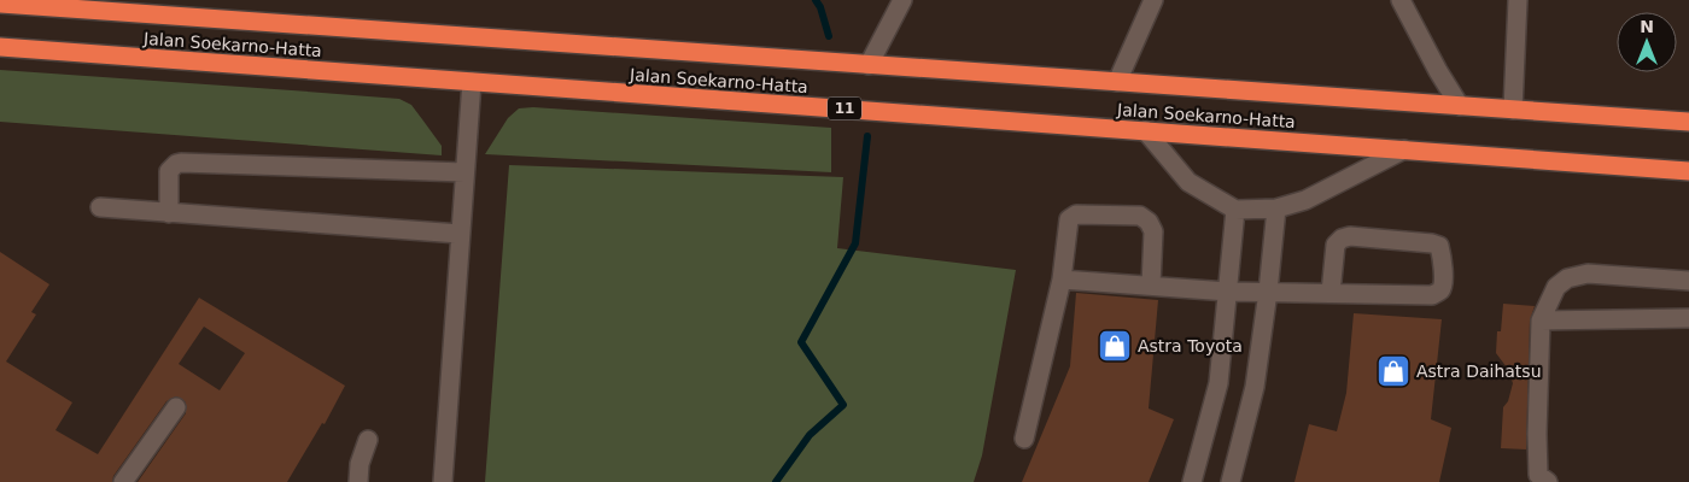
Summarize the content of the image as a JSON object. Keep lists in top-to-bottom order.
{
  "streets": {
    "highway": ["Jalan Soekarno-Hatta", "11"]
  },
  "places": {
    "shop": ["Astra Toyota", "Astra Daihatsu"]
  },
  "north": "top"
}
